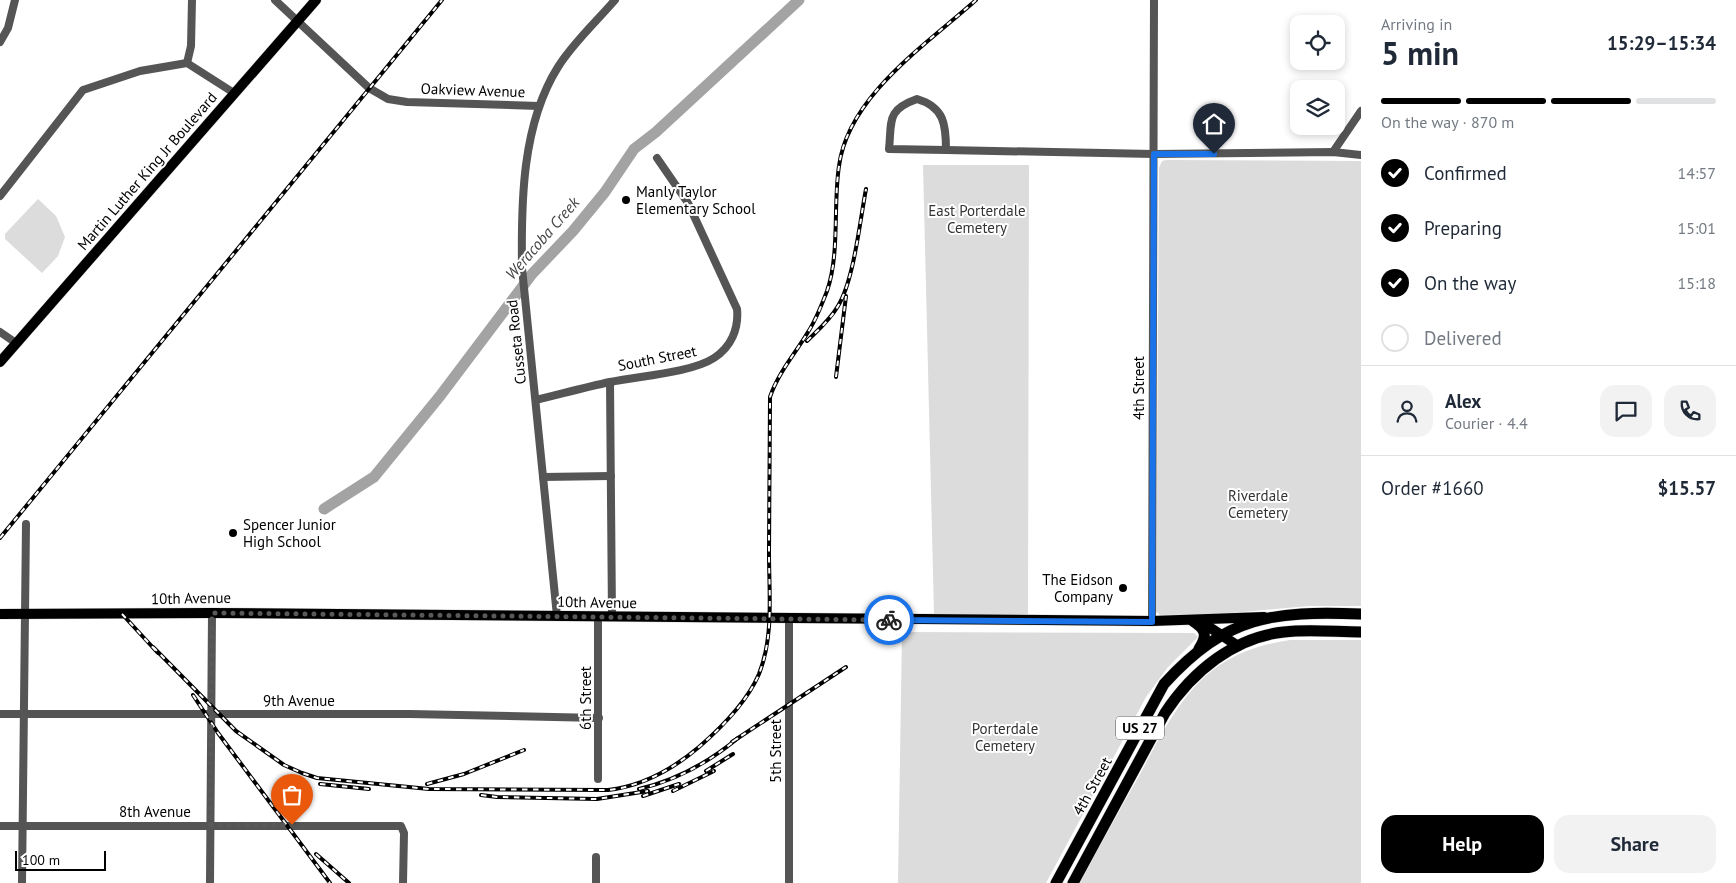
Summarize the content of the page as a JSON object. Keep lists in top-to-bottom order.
{
  "streets": {
    "highway": ["4th Street", "US 27"],
    "main road": ["Martin Luther King Jr Boulevard", "10th Avenue"],
    "street": [
      "Oakview Avenue",
      "Cusseta Road",
      "South Street",
      "6th Street",
      "9th Avenue",
      "5th Street",
      "8th Avenue"
    ]
  },
  "crossings": [
    ["Oakview Avenue", "Martin Luther King Jr Boulevard"],
    ["Oakview Avenue", "Cusseta Road"],
    ["Cusseta Road", "10th Avenue"],
    ["South Street", "10th Avenue"],
    ["4th Street", "10th Avenue"],
    ["10th Avenue", "6th Street"],
    ["10th Avenue", "5th Street"],
    ["6th Street", "9th Avenue"]
  ],
  "water": ["Weracoba Creek"],
  "parks": ["East Porterdale Cemetery", "Riverdale Cemetery", "Porterdale Cemetery"],
  "places": ["Manly Taylor Elementary School", "Spencer Junior High School", "The Eidson Company"],
  "scale_bar": "100 m",
  "page": {
    "heading": ["5 min", "Arriving in", "15:29–15:34"],
    "panel": [
      "Alex",
      "Courier · 4.4",
      "Order #1660",
      "$15.57"
    ],
    "bar": "On the way · 870 m",
    "list": [
      ["Confirmed", "14:57"],
      ["Preparing", "15:01"],
      ["On the way", "15:18"],
      "Delivered"
    ],
    "buttons": ["Help", "Share"],
    "scale": "100 m"
  }
}
